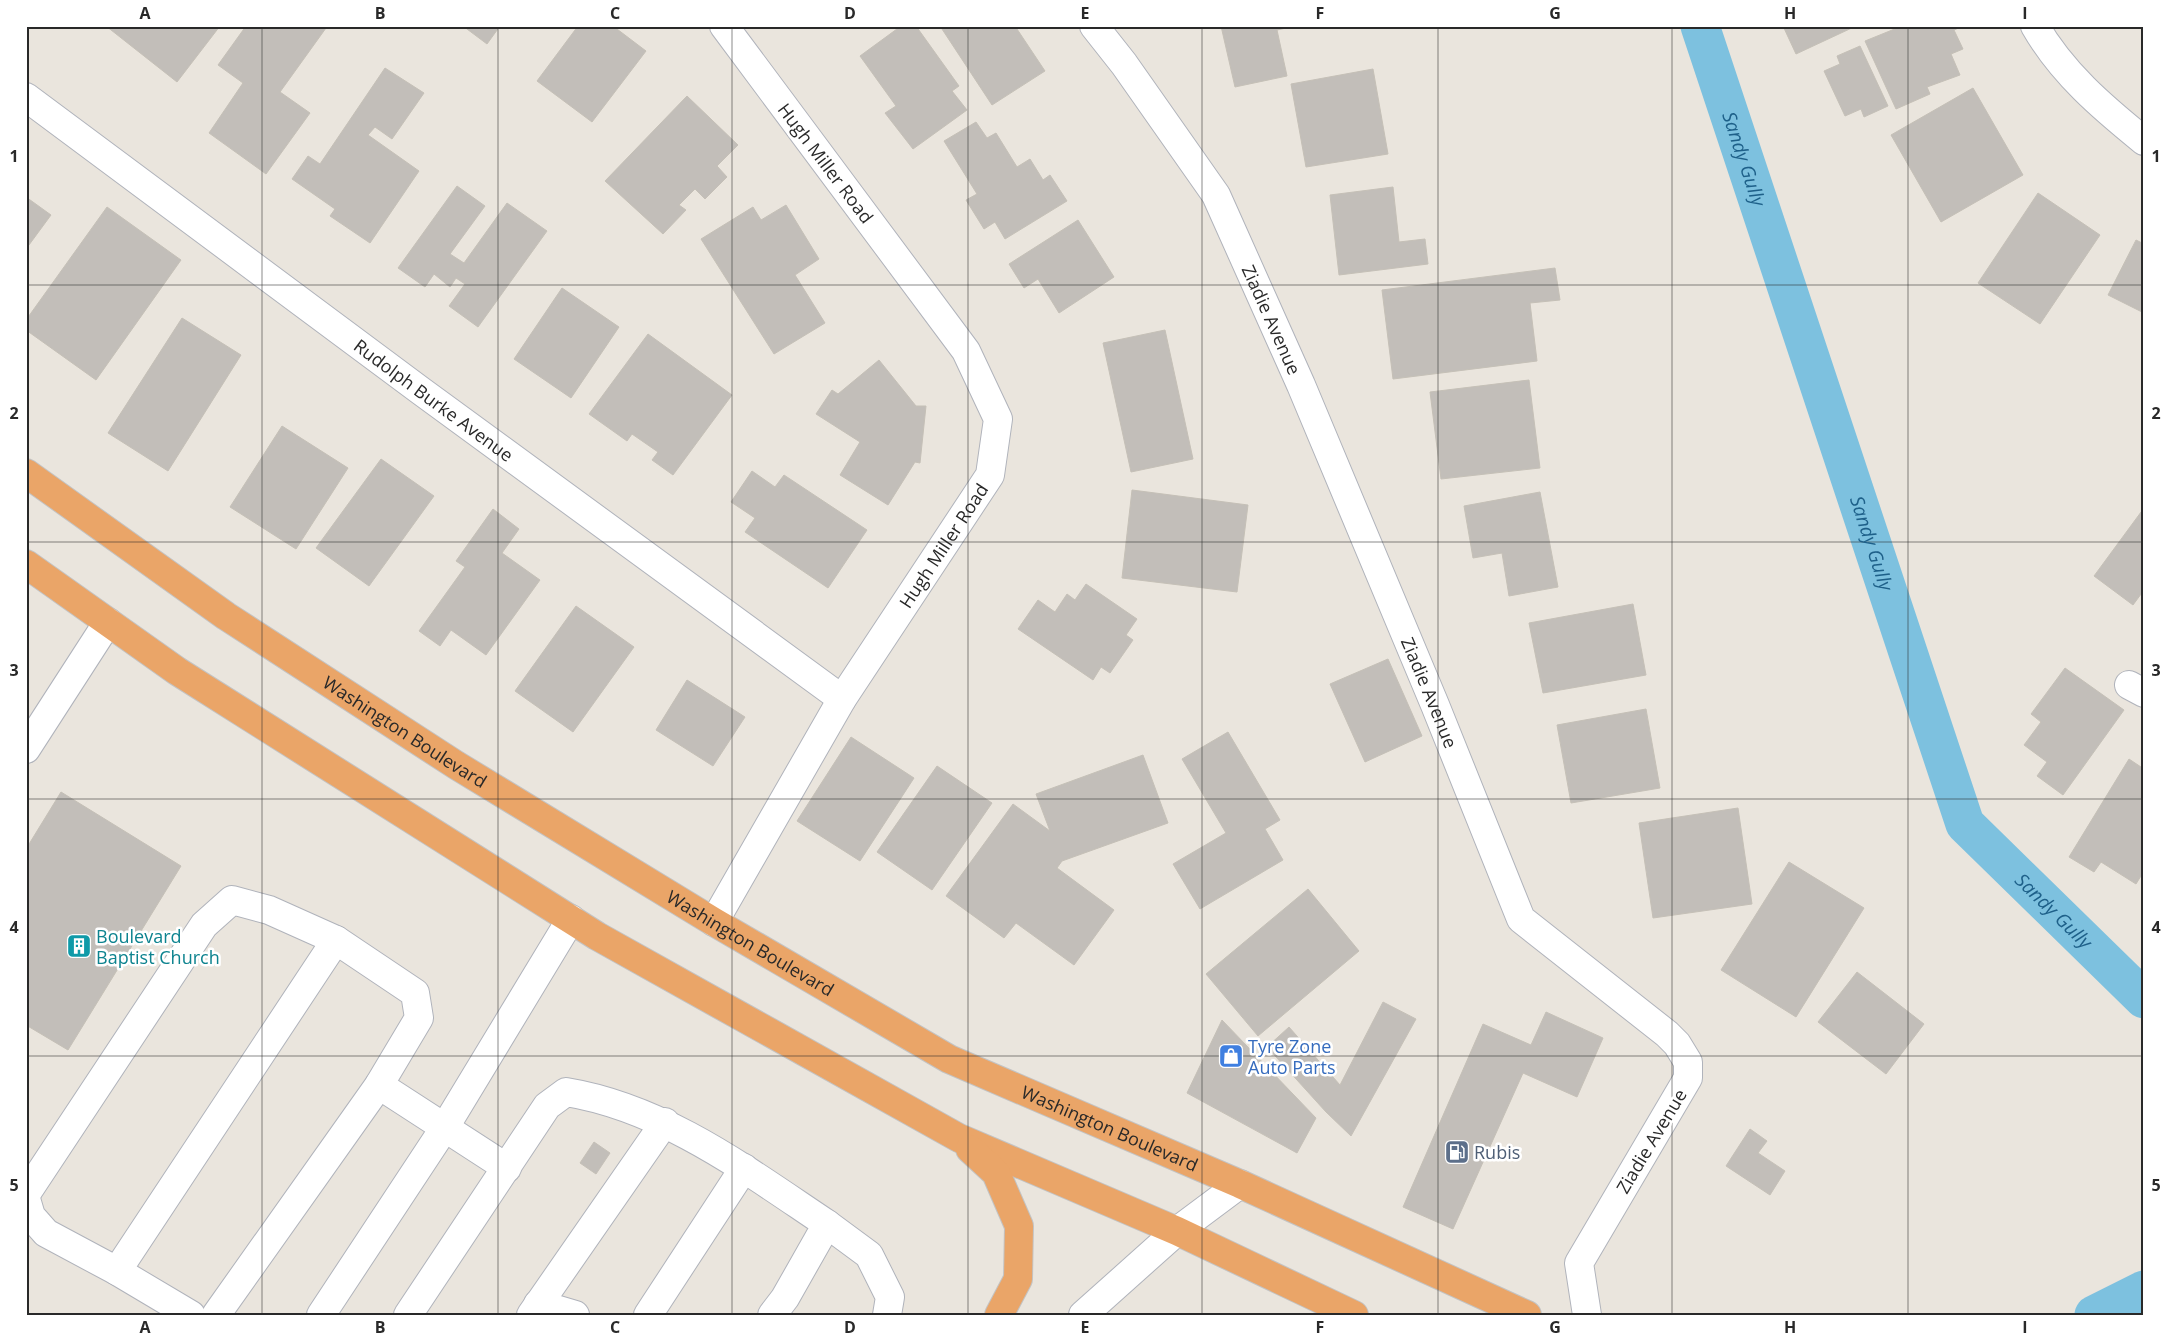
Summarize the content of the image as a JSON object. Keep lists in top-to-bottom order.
{
  "streets": {
    "highway": ["Washington Boulevard"],
    "street": ["Hugh Miller Road", "Ziadie Avenue", "Rudolph Burke Avenue"]
  },
  "crossings": [
    ["Hugh Miller Road", "Rudolph Burke Avenue"],
    ["Hugh Miller Road", "Washington Boulevard"]
  ],
  "water": ["Sandy Gully"],
  "places": {
    "building": ["Boulevard Baptist Church"],
    "shop": ["Tyre Zone Auto Parts"],
    "fuel station": ["Rubis"]
  },
  "grid": {
    "columns": [
      "A",
      "B",
      "C",
      "D",
      "E",
      "F",
      "G",
      "H",
      "I"
    ],
    "rows": [
      "1",
      "2",
      "3",
      "4",
      "5"
    ]
  }
}
